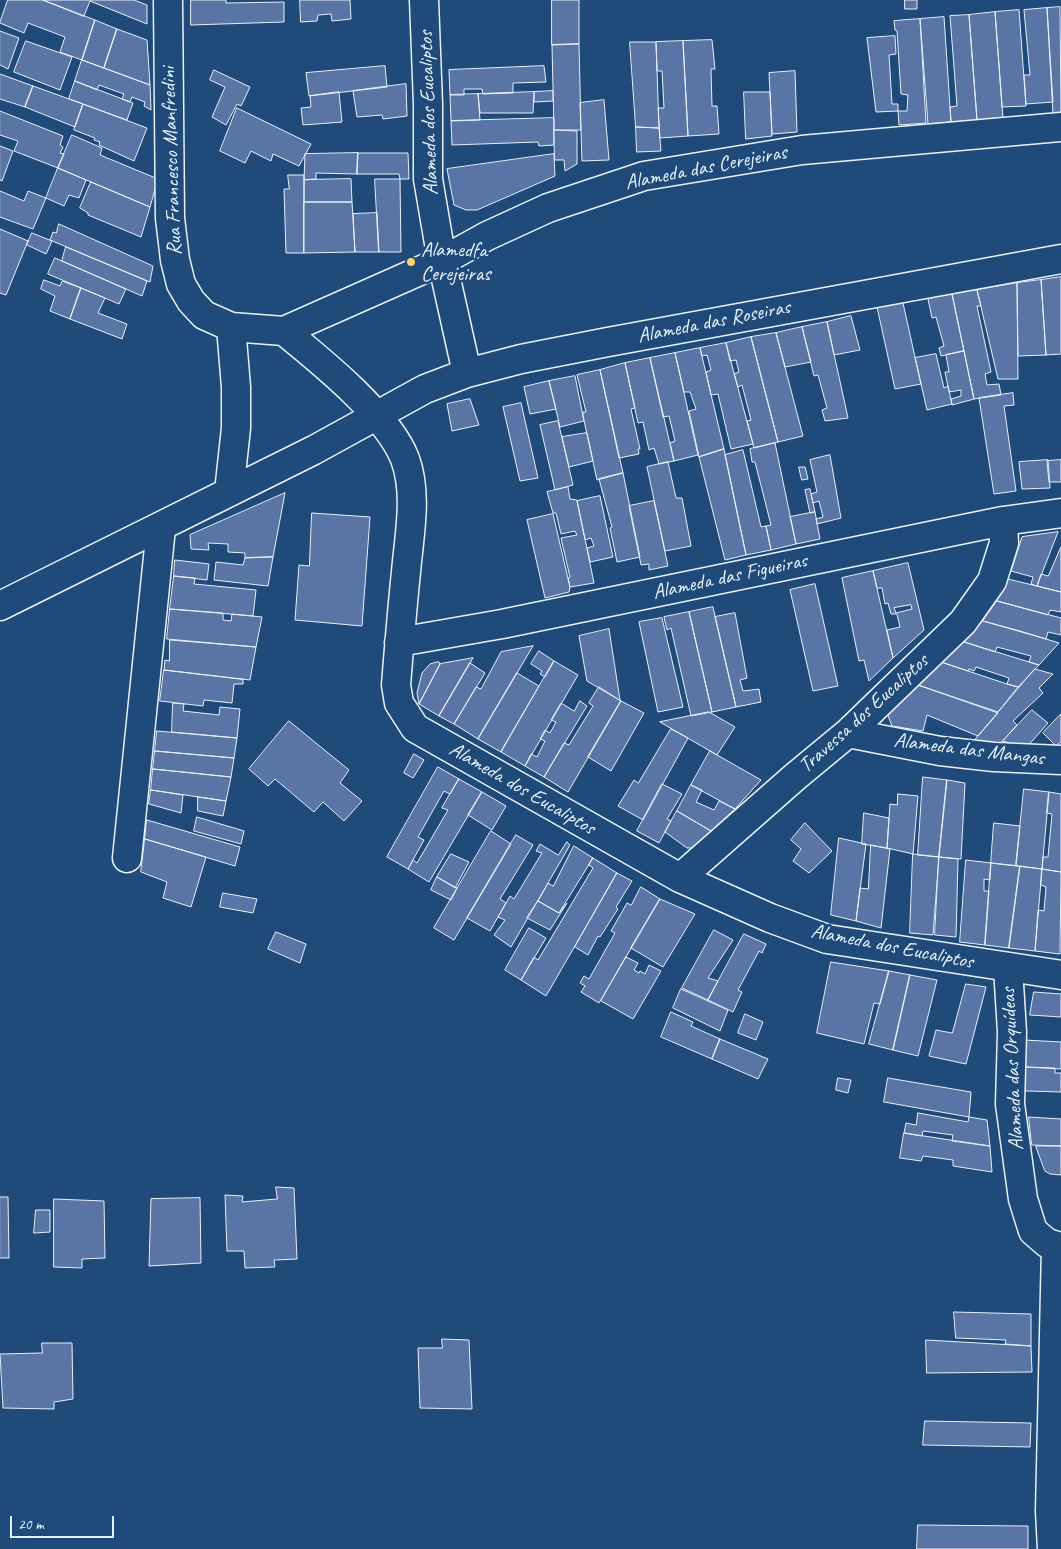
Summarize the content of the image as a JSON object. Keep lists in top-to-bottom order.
{
  "streets": {
    "street": [
      "Alameda dos Eucaliptos",
      "Rua Francesco Manfredini",
      "Alameda das Cerejeiras",
      "Alameda das Roseiras",
      "Alameda das Figueiras",
      "Travessa dos Eucaliptos",
      "Alameda das Mangas",
      "Alameda das Orquídeas"
    ]
  },
  "crossings": [
    ["Alameda dos Eucaliptos", "Alameda das Cerejeiras"],
    ["Alameda dos Eucaliptos", "Alameda das Roseiras"],
    ["Alameda dos Eucaliptos", "Alameda das Figueiras"],
    ["Alameda dos Eucaliptos", "Travessa dos Eucaliptos"],
    ["Alameda dos Eucaliptos", "Alameda das Orquídeas"],
    ["Rua Francesco Manfredini", "Alameda das Cerejeiras"],
    ["Alameda das Figueiras", "Travessa dos Eucaliptos"],
    ["Travessa dos Eucaliptos", "Alameda das Mangas"]
  ],
  "places": ["Alamedfa Cerejeiras"],
  "scale_bar": "20 m"
}
